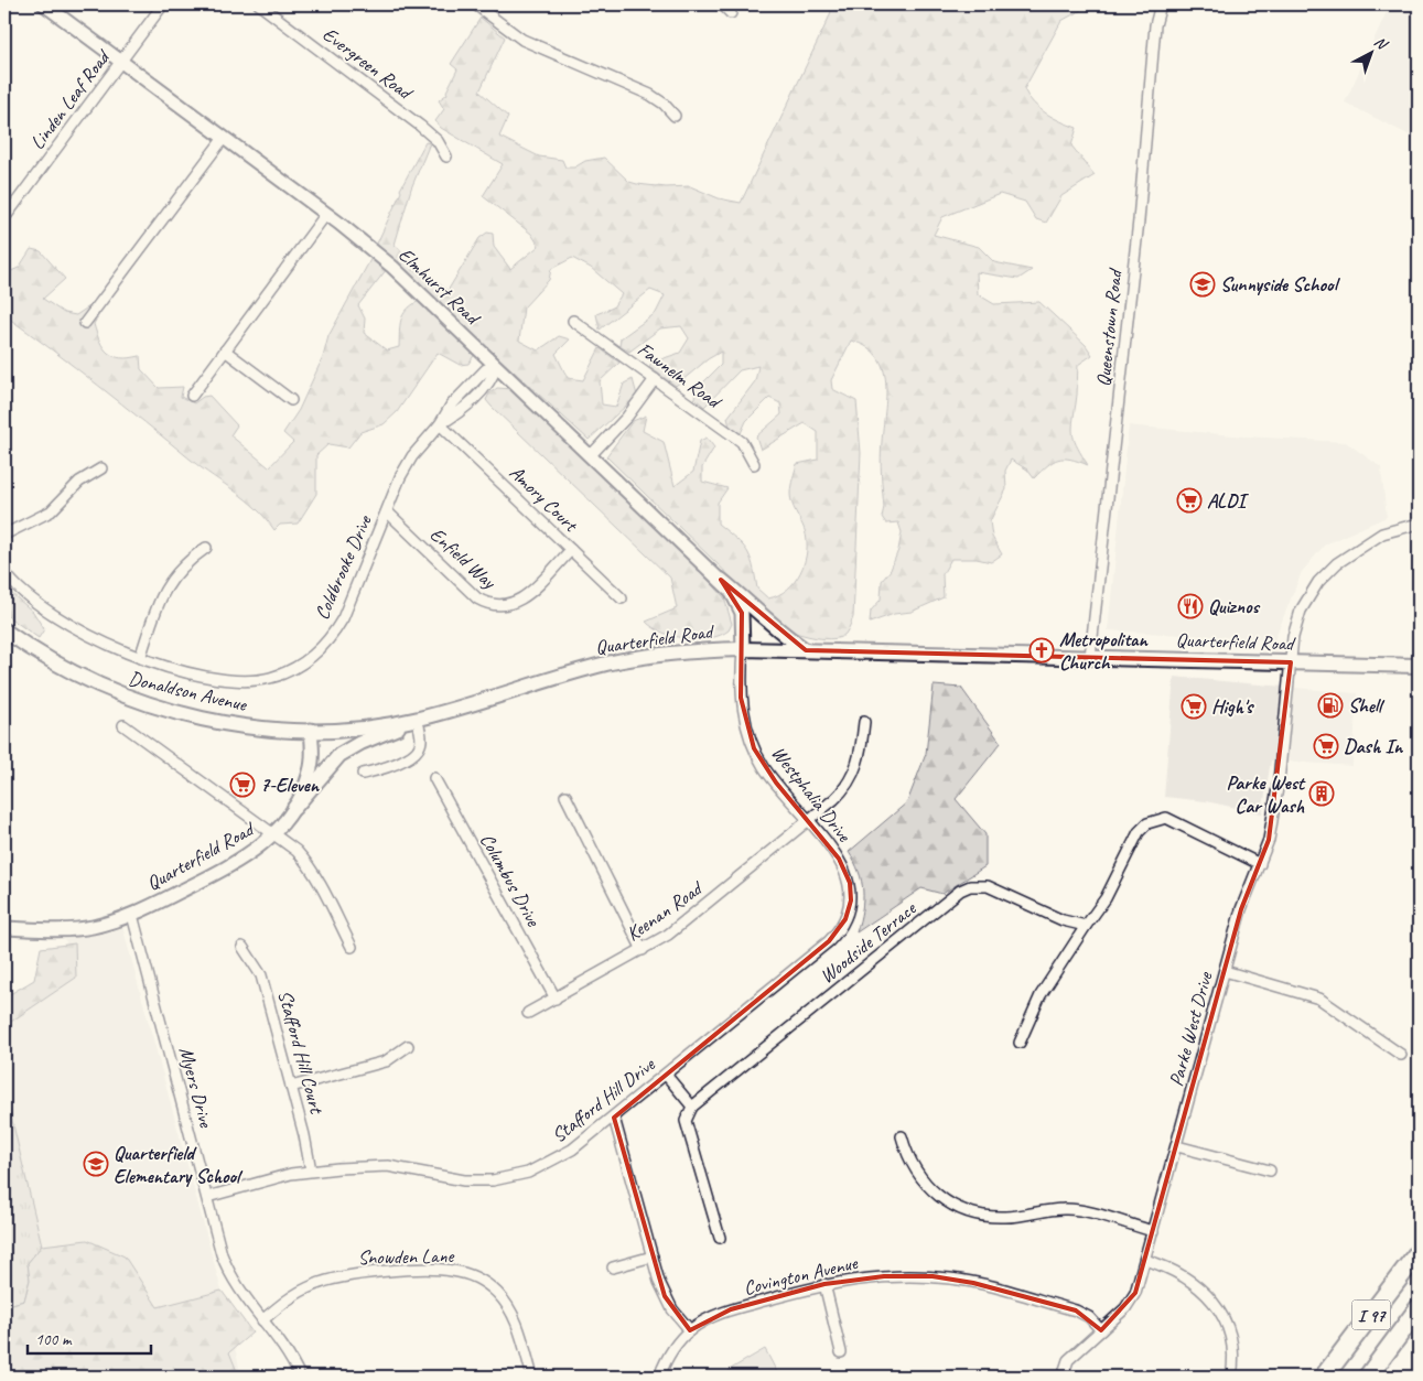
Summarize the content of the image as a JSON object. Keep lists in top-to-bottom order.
{
  "streets": {
    "highway": ["I 97"],
    "main road": ["Quarterfield Road", "Donaldson Avenue"],
    "street": [
      "Evergreen Road",
      "Linden Leaf Road",
      "Elmhurst Road",
      "Queenstown Road",
      "Fawnelm Road",
      "Amory Court",
      "Enfield Way",
      "Coldbrooke Drive",
      "Westphalia Drive",
      "Columbus Drive",
      "Keenan Road",
      "Woodside Terrace",
      "Parke West Drive",
      "Stafford Hill Court",
      "Myers Drive",
      "Stafford Hill Drive",
      "Snowden Lane",
      "Covington Avenue"
    ]
  },
  "crossings": [
    ["Linden Leaf Road", "Elmhurst Road"],
    ["Elmhurst Road", "Coldbrooke Drive"],
    ["Elmhurst Road", "Quarterfield Road"],
    ["Elmhurst Road", "Westphalia Drive"],
    ["Queenstown Road", "Quarterfield Road"],
    ["Amory Court", "Enfield Way"],
    ["Amory Court", "Coldbrooke Drive"],
    ["Enfield Way", "Coldbrooke Drive"],
    ["Quarterfield Road", "Donaldson Avenue"],
    ["Quarterfield Road", "Westphalia Drive"],
    ["Quarterfield Road", "Parke West Drive"],
    ["Quarterfield Road", "Myers Drive"],
    ["Westphalia Drive", "Keenan Road"],
    ["Westphalia Drive", "Stafford Hill Drive"],
    ["Columbus Drive", "Keenan Road"],
    ["Parke West Drive", "Covington Avenue"],
    ["Stafford Hill Court", "Stafford Hill Drive"],
    ["Myers Drive", "Stafford Hill Drive"],
    ["Myers Drive", "Snowden Lane"]
  ],
  "places": {
    "school or university": ["Sunnyside School", "Quarterfield Elementary School"],
    "supermarket": [
      "ALDI",
      "High's",
      "Dash In",
      "7-Eleven"
    ],
    "restaurant": ["Quiznos"],
    "church": ["Metropolitan Church"],
    "fuel station": ["Shell"],
    "building": ["Parke West Car Wash"]
  },
  "scale_bar": "100 m",
  "north": "top right"
}
